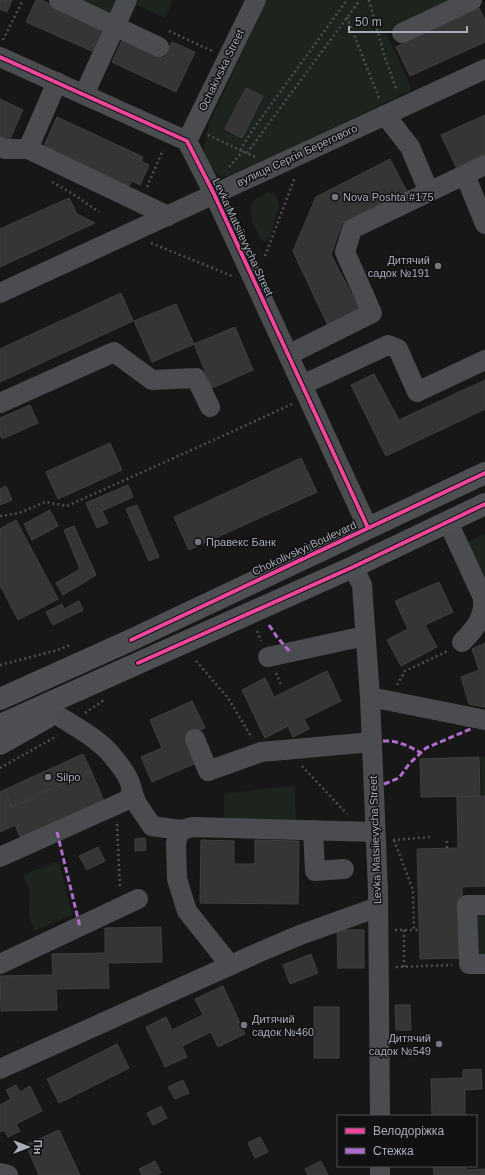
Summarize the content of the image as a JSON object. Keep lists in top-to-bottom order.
{
  "streets": {
    "main road": ["Chokolivskyi Boulevard"],
    "street": ["Ochakivska Street", "вулиця Сергія Берегового", "Levka Matsiievycha Street"]
  },
  "crossings": [
    ["Ochakivska Street", "Levka Matsiievycha Street"],
    ["вулиця Сергія Берегового", "Levka Matsiievycha Street"],
    ["Levka Matsiievycha Street", "Chokolivskyi Boulevard"]
  ],
  "places": [
    "Nova Poshta #175",
    "Дитячий садок №191",
    "Правекс Банк",
    "Silpo",
    "Дитячий садок №460",
    "Дитячий садок №549"
  ],
  "legend": ["Велодоріжка", "Стежка"],
  "scale_bar": "50 m",
  "north": "right"
}
